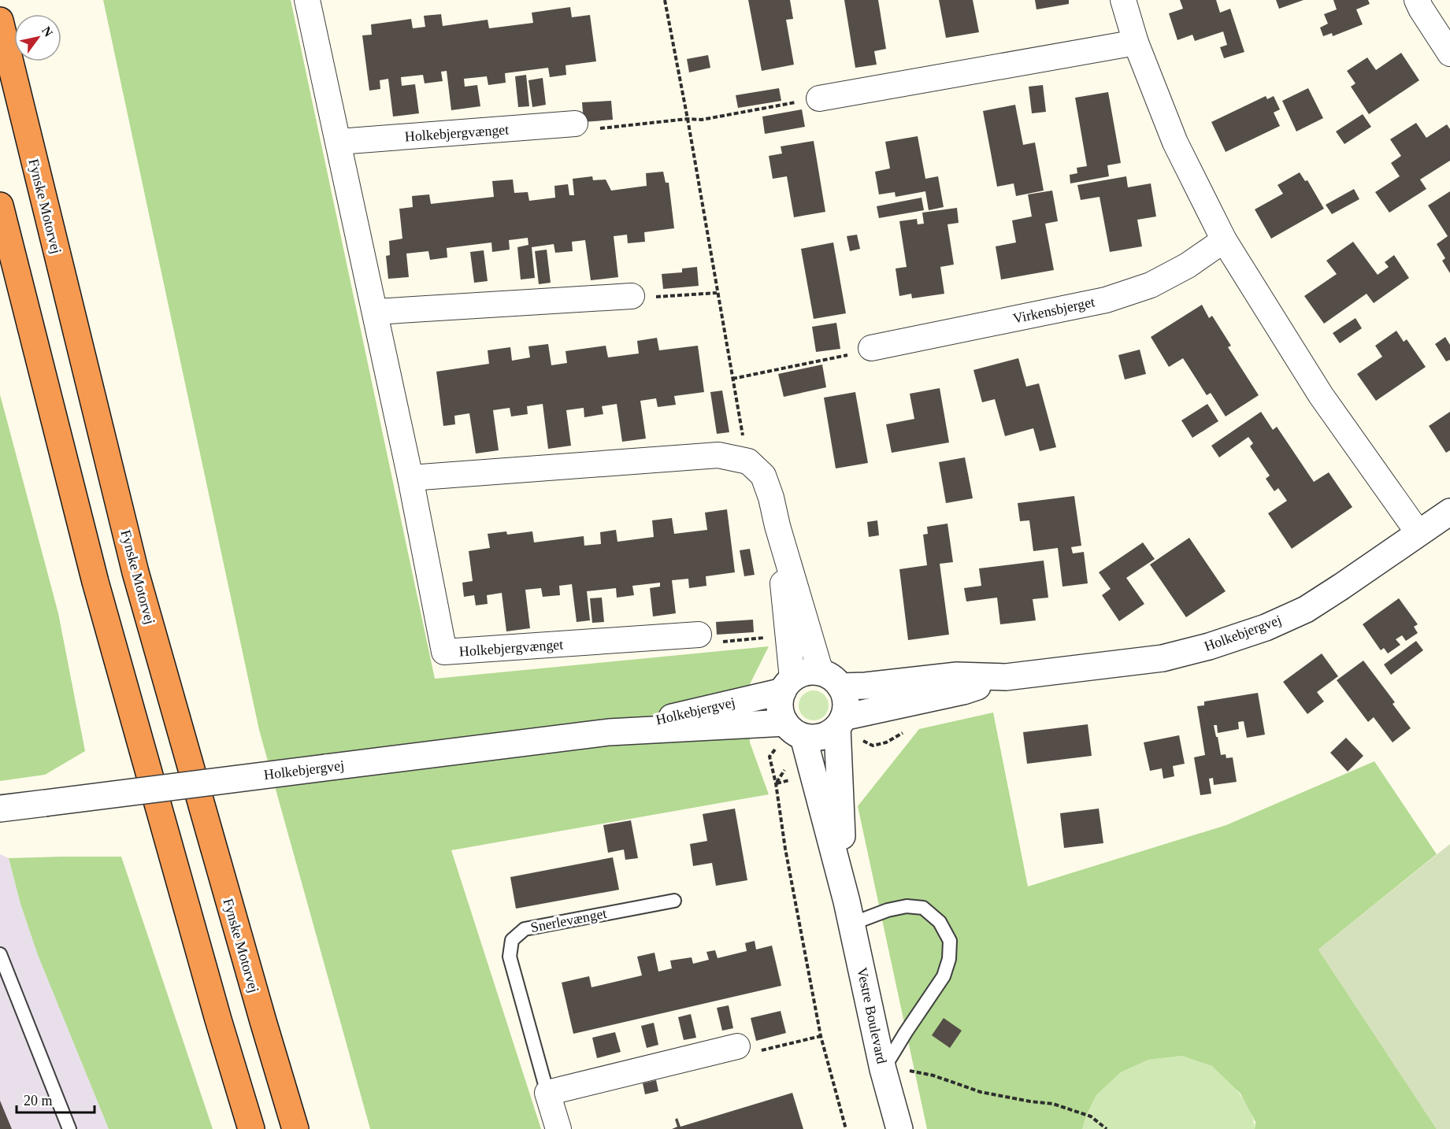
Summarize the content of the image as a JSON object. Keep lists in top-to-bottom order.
{
  "streets": {
    "highway": ["Fynske Motorvej"],
    "street": [
      "Holkebjergvænget",
      "Virkensbjerget",
      "Holkebjergvej",
      "Snerlevænget",
      "Vestre Boulevard"
    ]
  },
  "crossings": [
    ["Holkebjergvej", "Vestre Boulevard"]
  ],
  "scale_bar": "20 m",
  "north": "top right"
}
